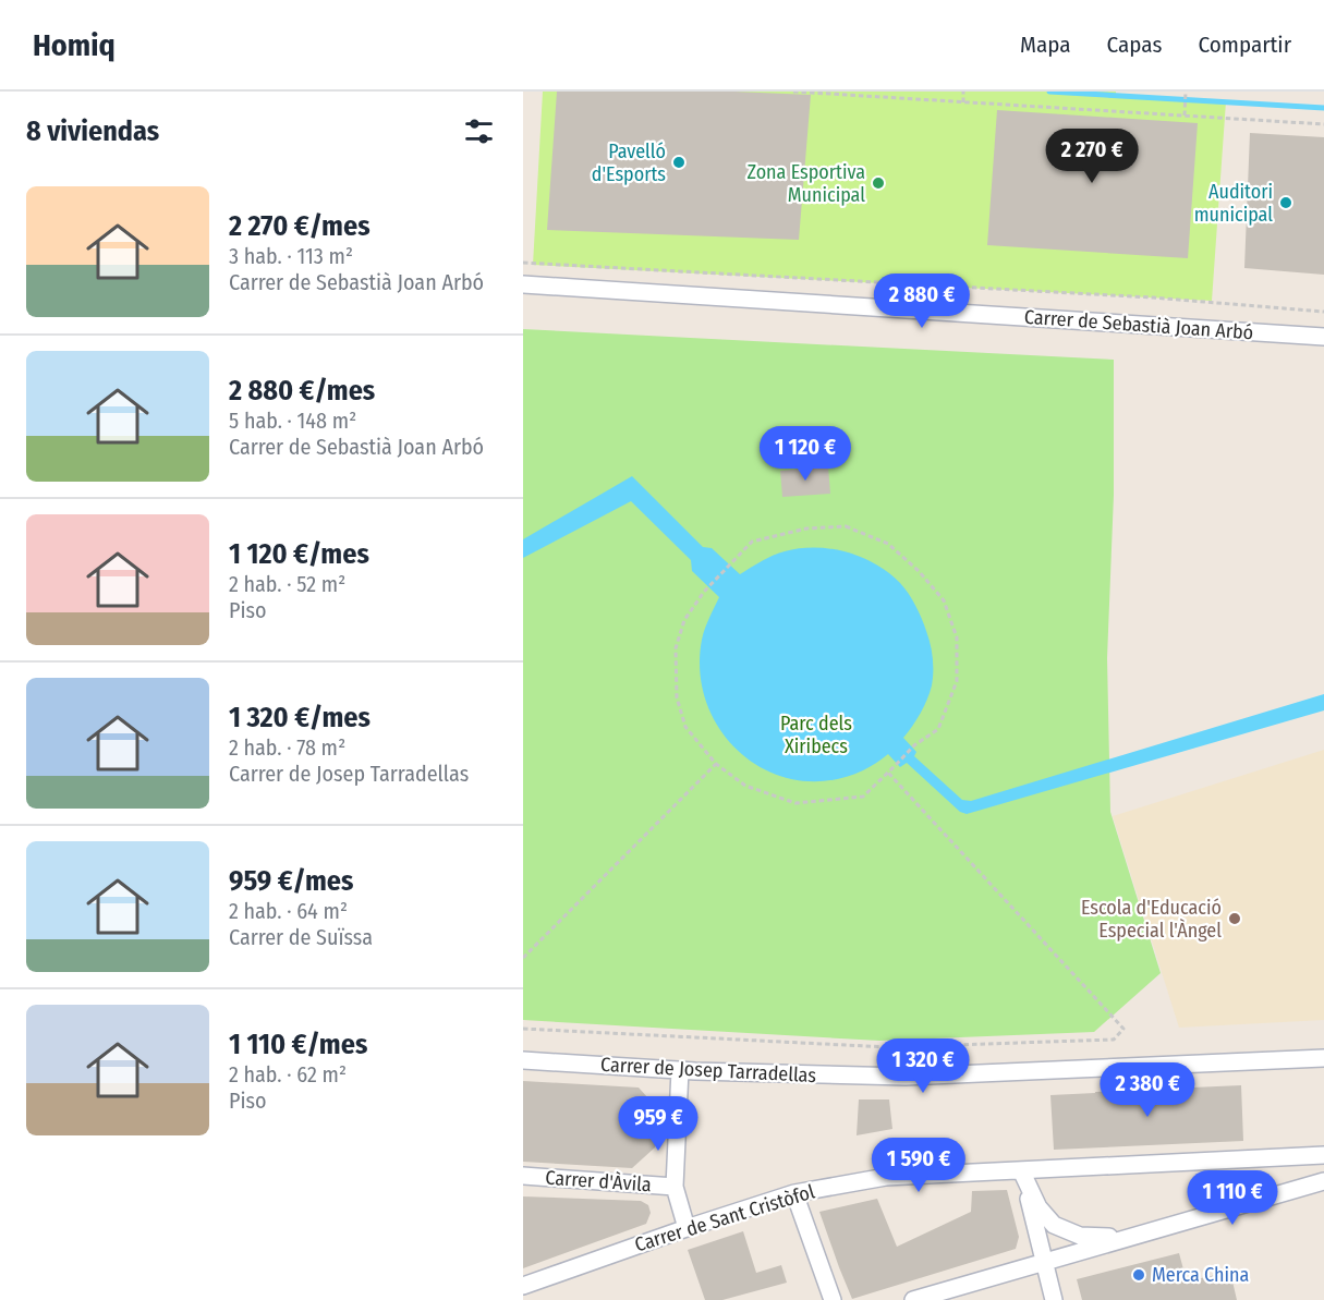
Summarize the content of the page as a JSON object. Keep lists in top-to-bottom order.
{
  "streets": {
    "street": [
      "Carrer de Sebastià Joan Arbó",
      "Carrer de Josep Tarradellas",
      "Carrer d'Àvila",
      "Carrer de Sant Cristòfol"
    ]
  },
  "parks": ["Parc dels Xiribecs"],
  "places": [
    "Pavelló d'Esports",
    "Zona Esportiva Municipal",
    "Auditori municipal",
    "Escola d'Educació Especial l'Àngel",
    "Merca China"
  ],
  "page": {
    "header": "Homiq",
    "nav": ["Mapa", "Capas", "Compartir"],
    "heading": "8 viviendas",
    "price": [
      "2 270 €",
      "2 880 €",
      "1 120 €",
      "1 320 €",
      "2 380 €",
      "959 €",
      "1 590 €",
      "1 110 €"
    ],
    "list": [
      {
        "name": "2 270 €/mes",
        "note": "3 hab. · 113 m² · Carrer de Sebastià Joan Arbó"
      },
      {
        "name": "2 880 €/mes",
        "note": "5 hab. · 148 m² · Carrer de Sebastià Joan Arbó"
      },
      {
        "name": "1 120 €/mes",
        "note": "2 hab. · 52 m² · Piso"
      },
      {
        "name": "1 320 €/mes",
        "note": "2 hab. · 78 m² · Carrer de Josep Tarradellas"
      },
      {
        "name": "959 €/mes",
        "note": "2 hab. · 64 m² · Carrer de Suïssa"
      },
      {
        "name": "1 110 €/mes",
        "note": "2 hab. · 62 m² · Piso"
      }
    ]
  }
}
